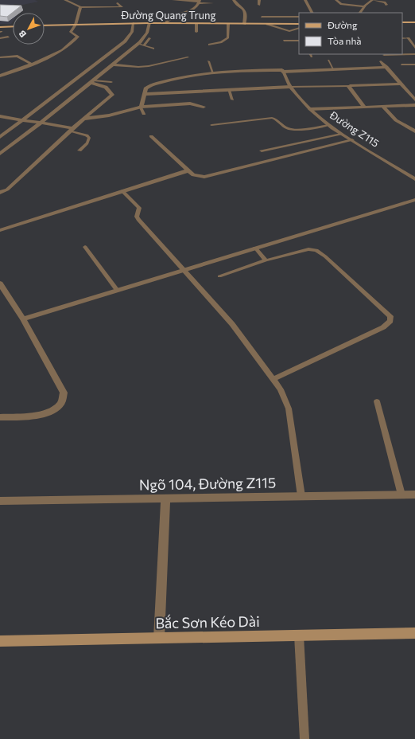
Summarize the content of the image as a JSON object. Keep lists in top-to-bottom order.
{
  "streets": {
    "main road": ["Đường Quang Trung", "Bắc Sơn Kéo Dài"],
    "street": ["Đường Z115", "Ngõ 104, Đường Z115"]
  },
  "legend": ["Đường", "Tòa nhà"],
  "north": "bottom left"
}
